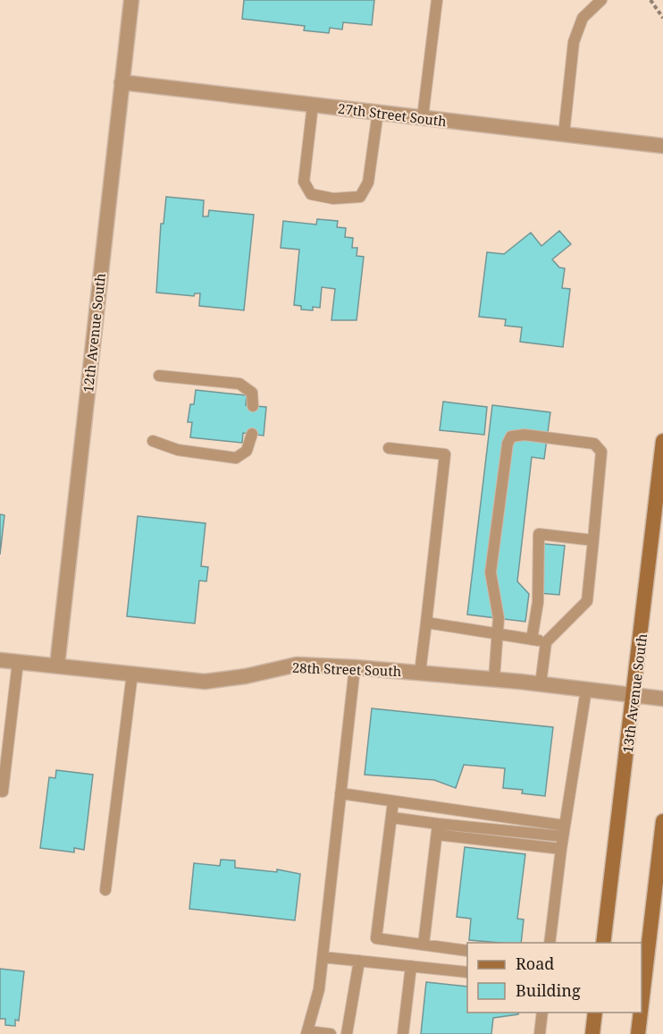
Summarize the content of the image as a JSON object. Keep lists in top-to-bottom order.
{
  "streets": {
    "main road": ["13th Avenue South"],
    "street": ["27th Street South", "12th Avenue South", "28th Street South"]
  },
  "crossings": [
    ["27th Street South", "12th Avenue South"],
    ["12th Avenue South", "28th Street South"],
    ["28th Street South", "13th Avenue South"]
  ],
  "legend": ["Road", "Building"]
}
